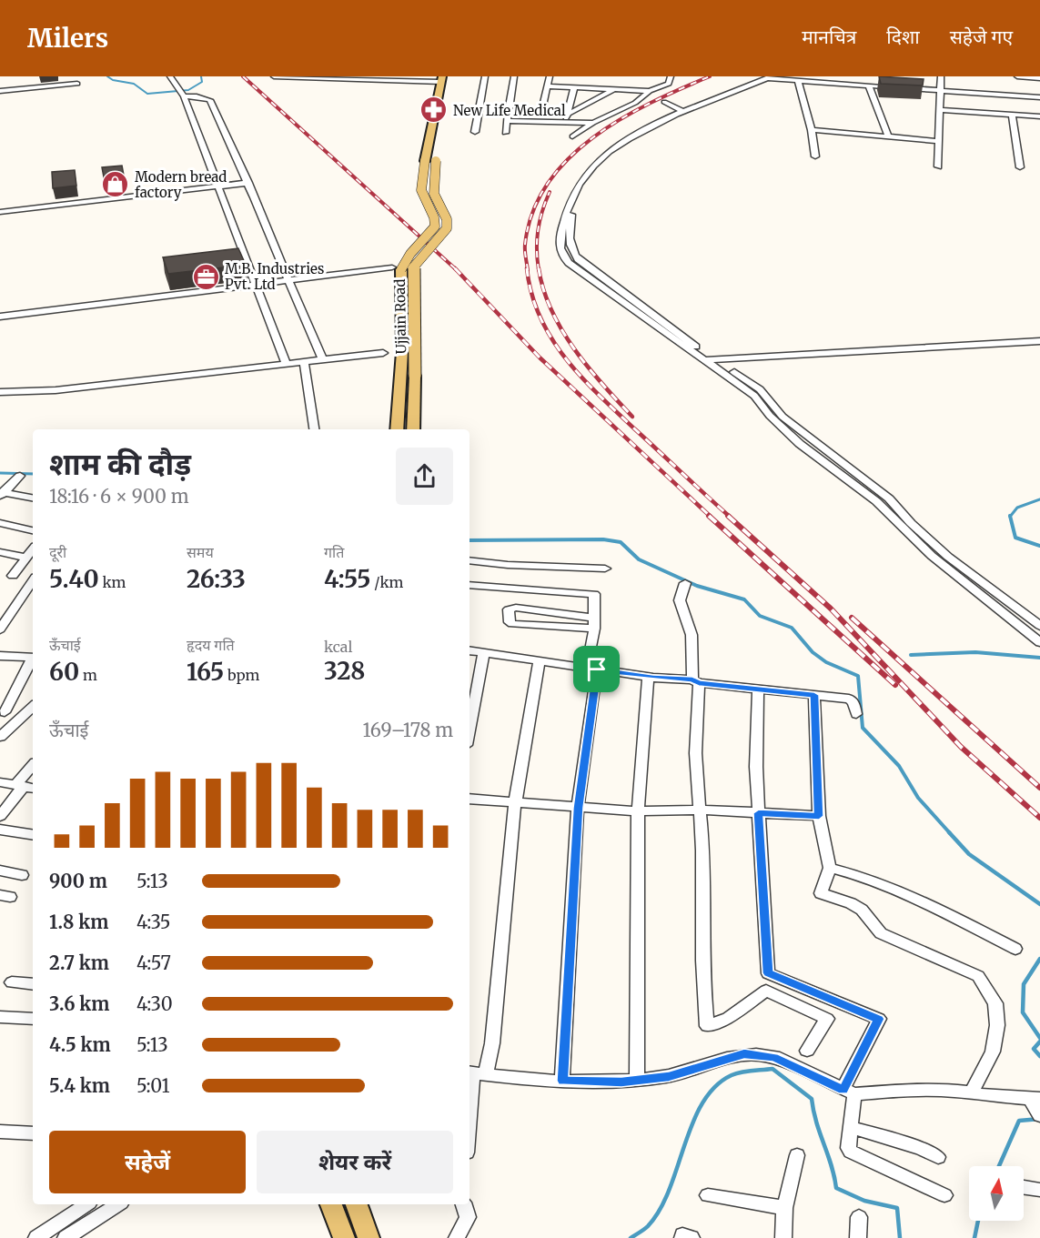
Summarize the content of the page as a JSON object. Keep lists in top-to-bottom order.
{
  "streets": {
    "main road": ["Ujjain Road"]
  },
  "places": {
    "pharmacy": ["New Life Medical"],
    "shop": ["Modern bread factory"],
    "office": ["M.B. Industries Pvt. Ltd"]
  },
  "north": "top",
  "page": {
    "header": "Milers",
    "nav": ["मानचित्र", "दिशा", "सहेजे गए"],
    "heading": ["शाम की दौड़", "18:16 · 6 × 900 m"],
    "stats": [
      ["दूरी", "5.40 km"],
      ["समय", "26:33"],
      ["गति", "4:55 /km"],
      ["ऊँचाई", "60 m"],
      ["हृदय गति", "165 bpm"],
      ["kcal", "328"]
    ],
    "chart": ["ऊँचाई", "169–178 m"],
    "list": [
      {
        "name": "900 m",
        "note": "5:13"
      },
      {
        "name": "1.8 km",
        "note": "4:35"
      },
      {
        "name": "2.7 km",
        "note": "4:57"
      },
      {
        "name": "3.6 km",
        "note": "4:30"
      },
      {
        "name": "4.5 km",
        "note": "5:13"
      },
      {
        "name": "5.4 km",
        "note": "5:01"
      }
    ],
    "buttons": ["सहेजें", "शेयर करें"]
  }
}
